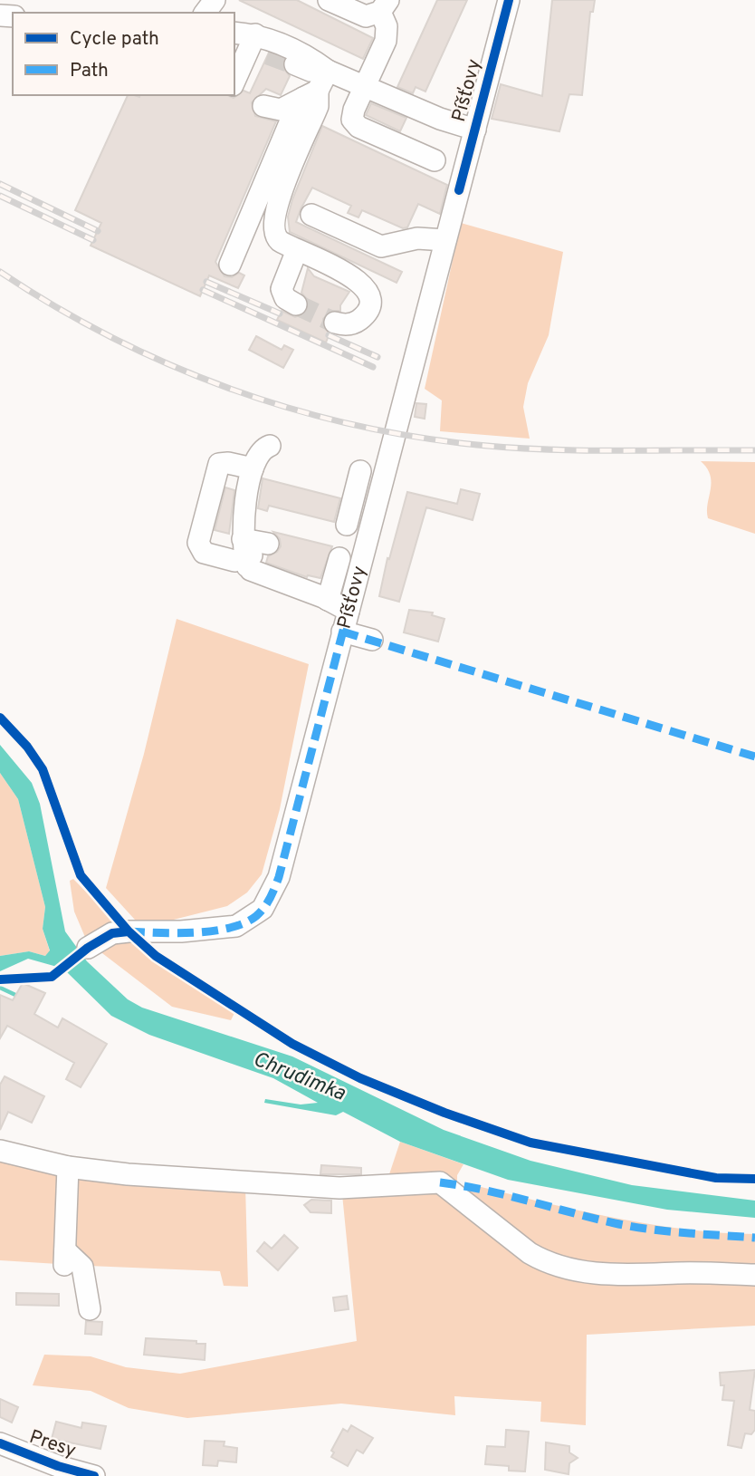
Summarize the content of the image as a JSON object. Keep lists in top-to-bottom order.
{
  "streets": {
    "street": ["Píšťovy", "Presy"]
  },
  "water": ["Chrudimka"],
  "legend": ["Cycle path", "Path"]
}
